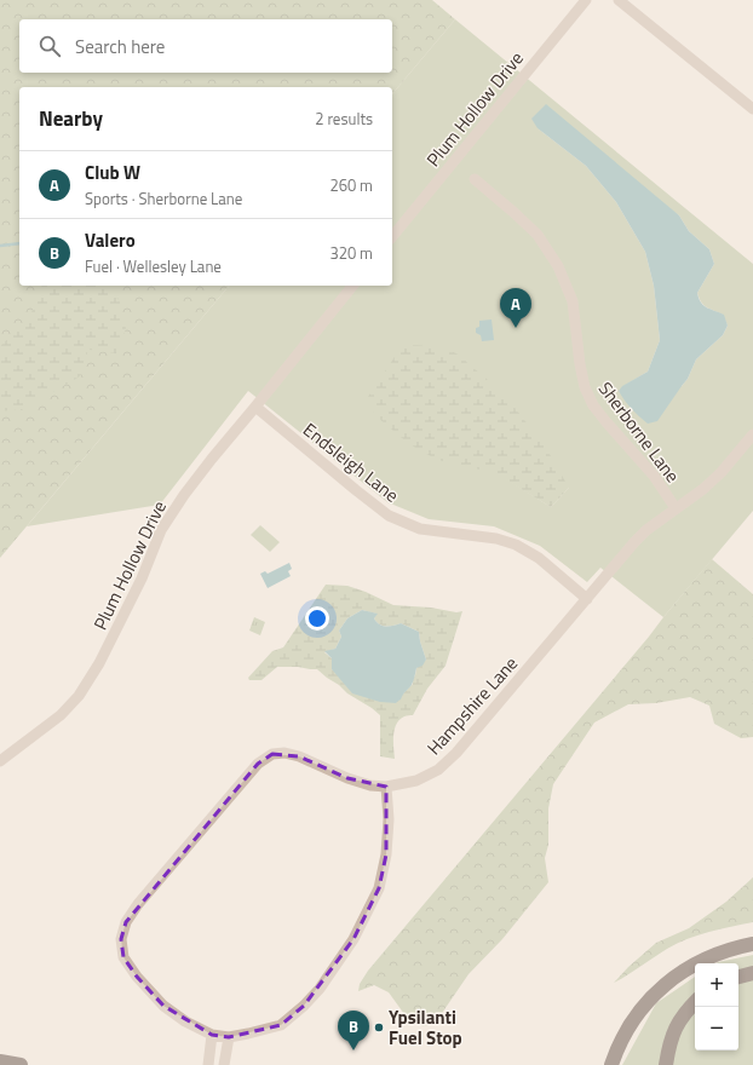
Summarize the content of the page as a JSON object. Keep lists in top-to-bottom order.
{
  "streets": {
    "street": [
      "Plum Hollow Drive",
      "Sherborne Lane",
      "Endsleigh Lane",
      "Hampshire Lane"
    ]
  },
  "crossings": [
    ["Plum Hollow Drive", "Endsleigh Lane"],
    ["Sherborne Lane", "Hampshire Lane"],
    ["Endsleigh Lane", "Hampshire Lane"]
  ],
  "places": ["Ypsilanti Fuel Stop"],
  "page": {
    "search": "Search here",
    "heading": ["Nearby", "2 results"],
    "list": [
      {
        "mark": "A",
        "name": "Club W",
        "note": "Sports · Sherborne Lane",
        "value": "260 m"
      },
      {
        "mark": "B",
        "name": "Valero",
        "note": "Fuel · Wellesley Lane",
        "value": "320 m"
      }
    ],
    "pins": ["A", "B"],
    "map_buttons": ["+", "−"]
  }
}
